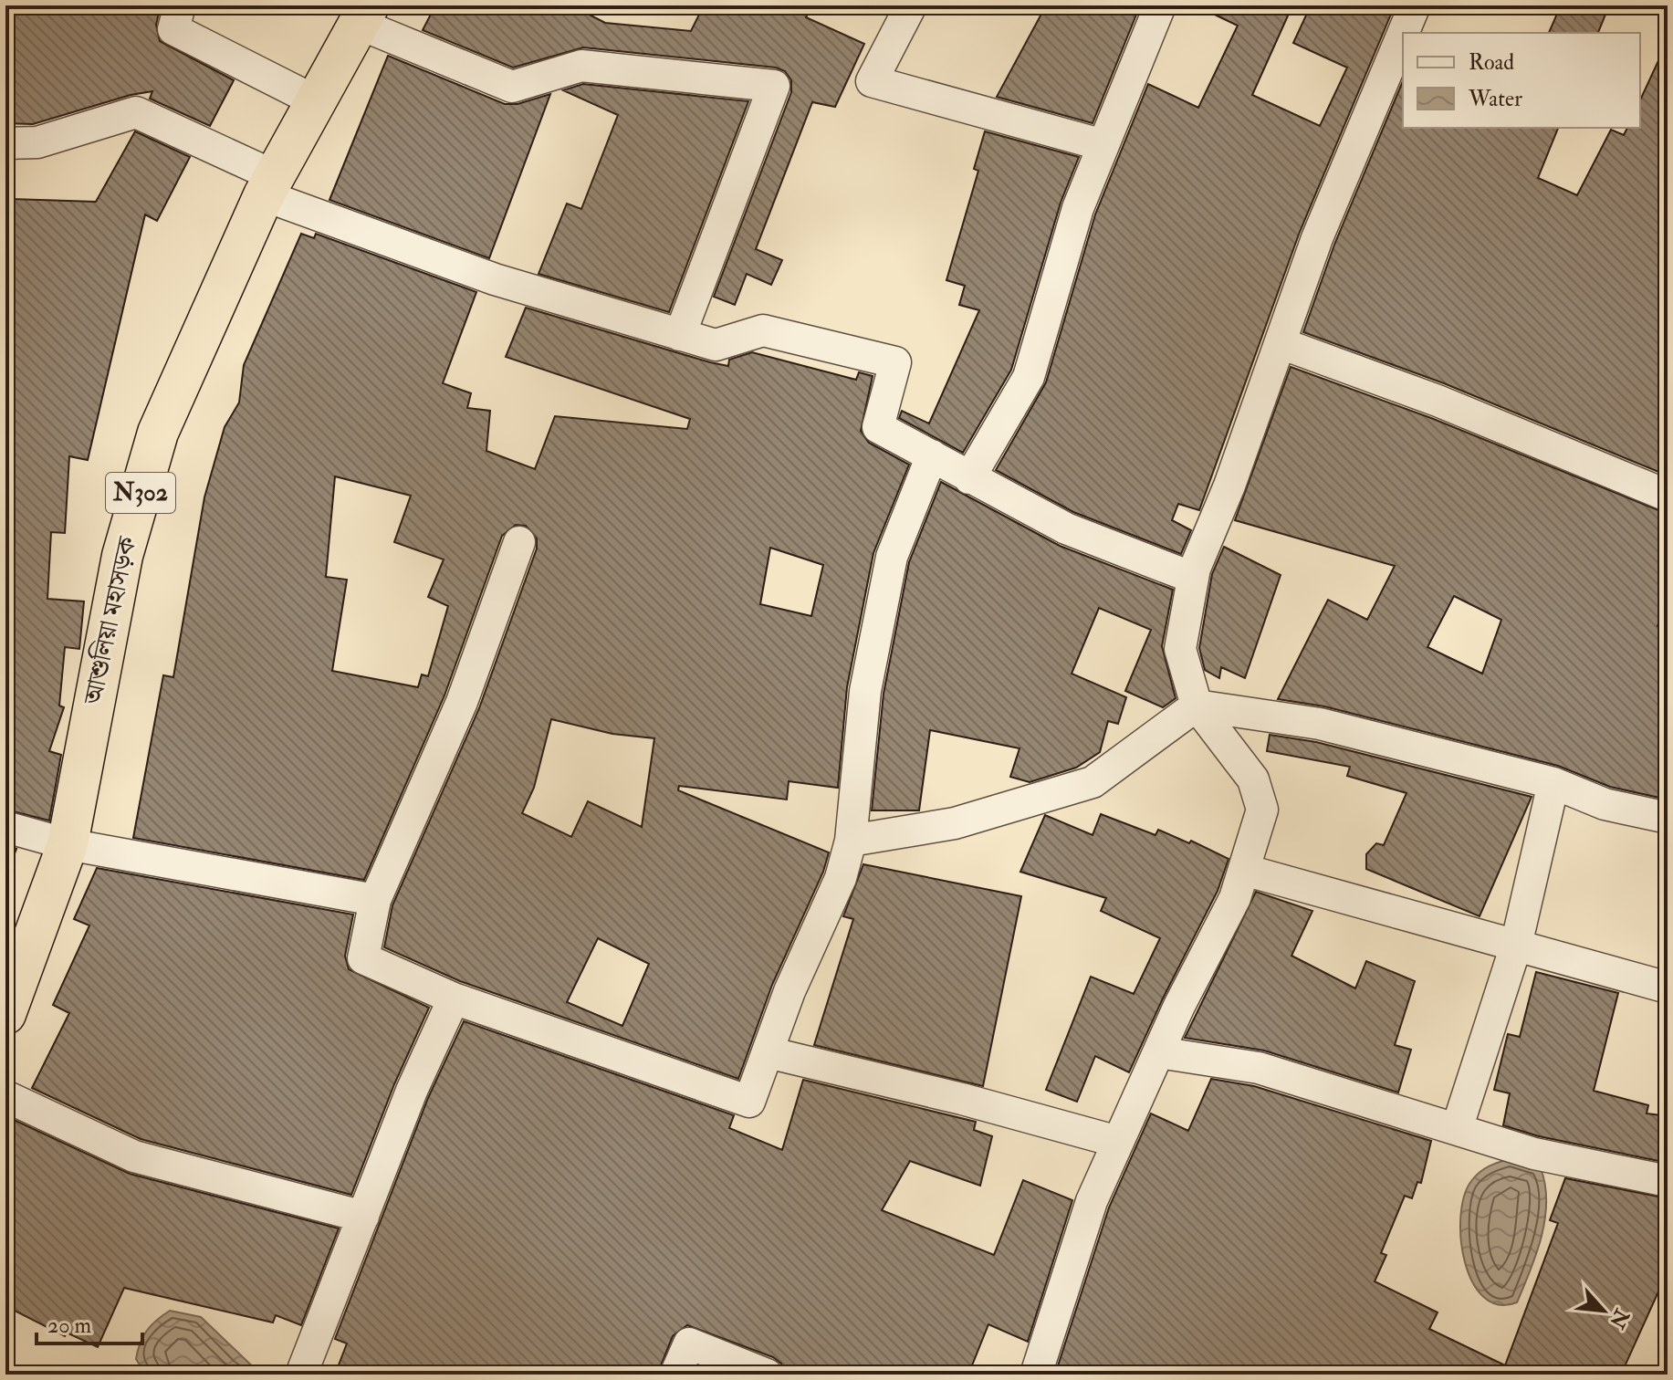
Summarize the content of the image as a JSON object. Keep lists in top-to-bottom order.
{
  "streets": {
    "highway": ["N302", "আশুলিয়া মহাসড়ক"]
  },
  "legend": ["Road", "Water"],
  "scale_bar": "20 m",
  "north": "bottom right"
}
